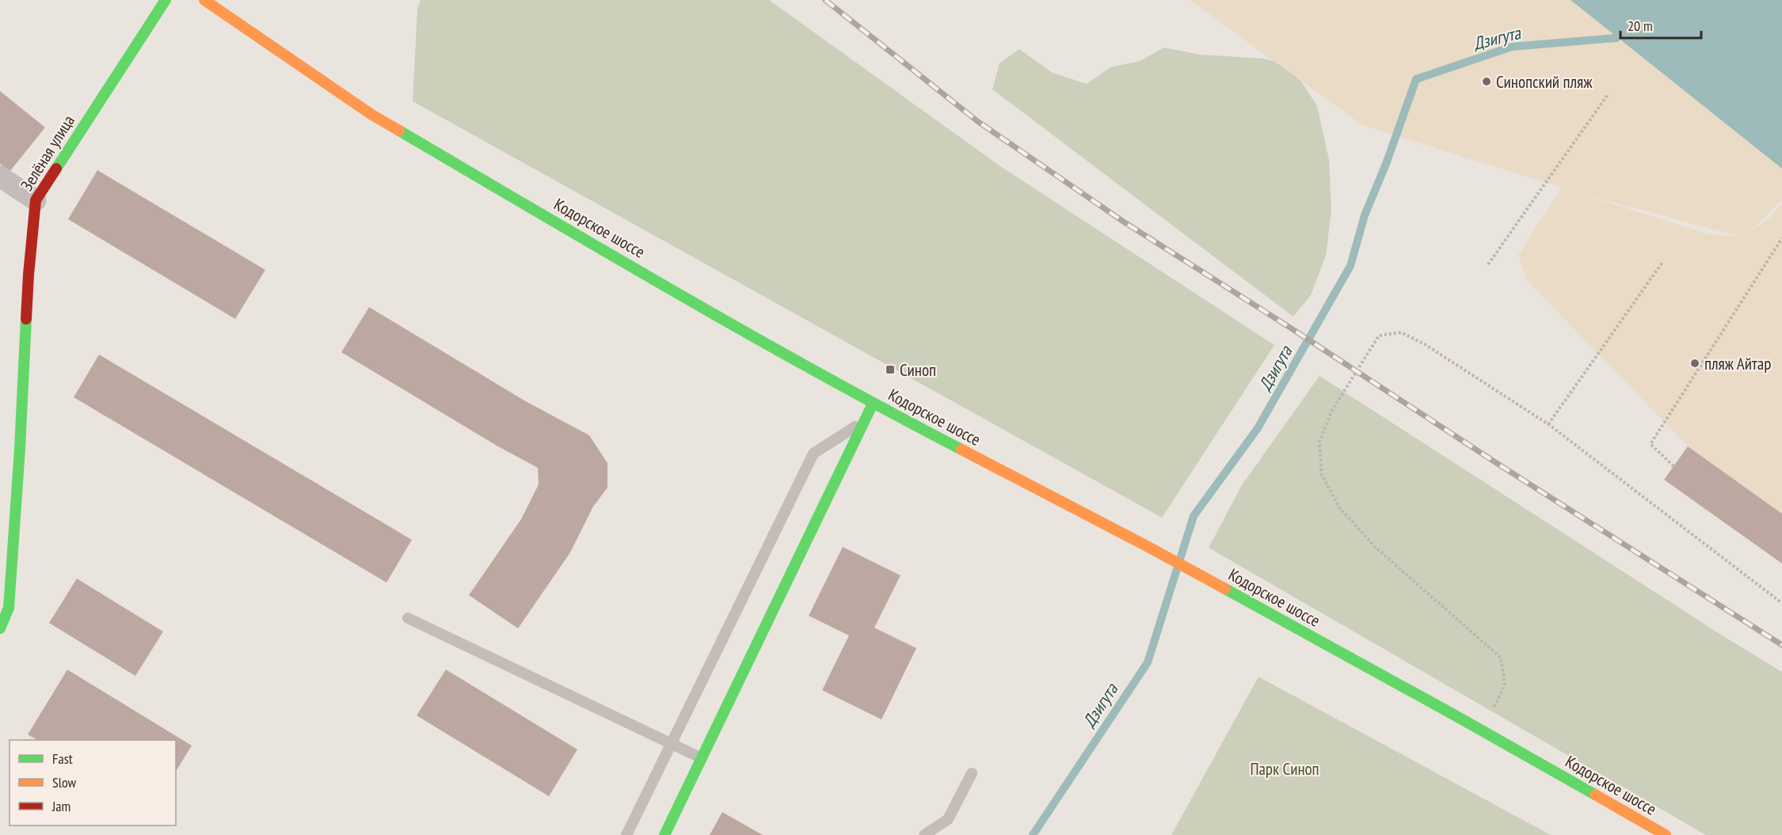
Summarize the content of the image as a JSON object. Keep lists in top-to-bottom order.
{
  "streets": {
    "main road": ["Зелёная улица", "Кодорское шоссе"]
  },
  "water": ["Дзигута"],
  "parks": ["Парк Синоп"],
  "places": {
    "other": ["Синопский пляж", "пляж Айтар"],
    "transit": ["Синоп"]
  },
  "legend": ["Fast", "Slow", "Jam"],
  "scale_bar": "20 m"
}
